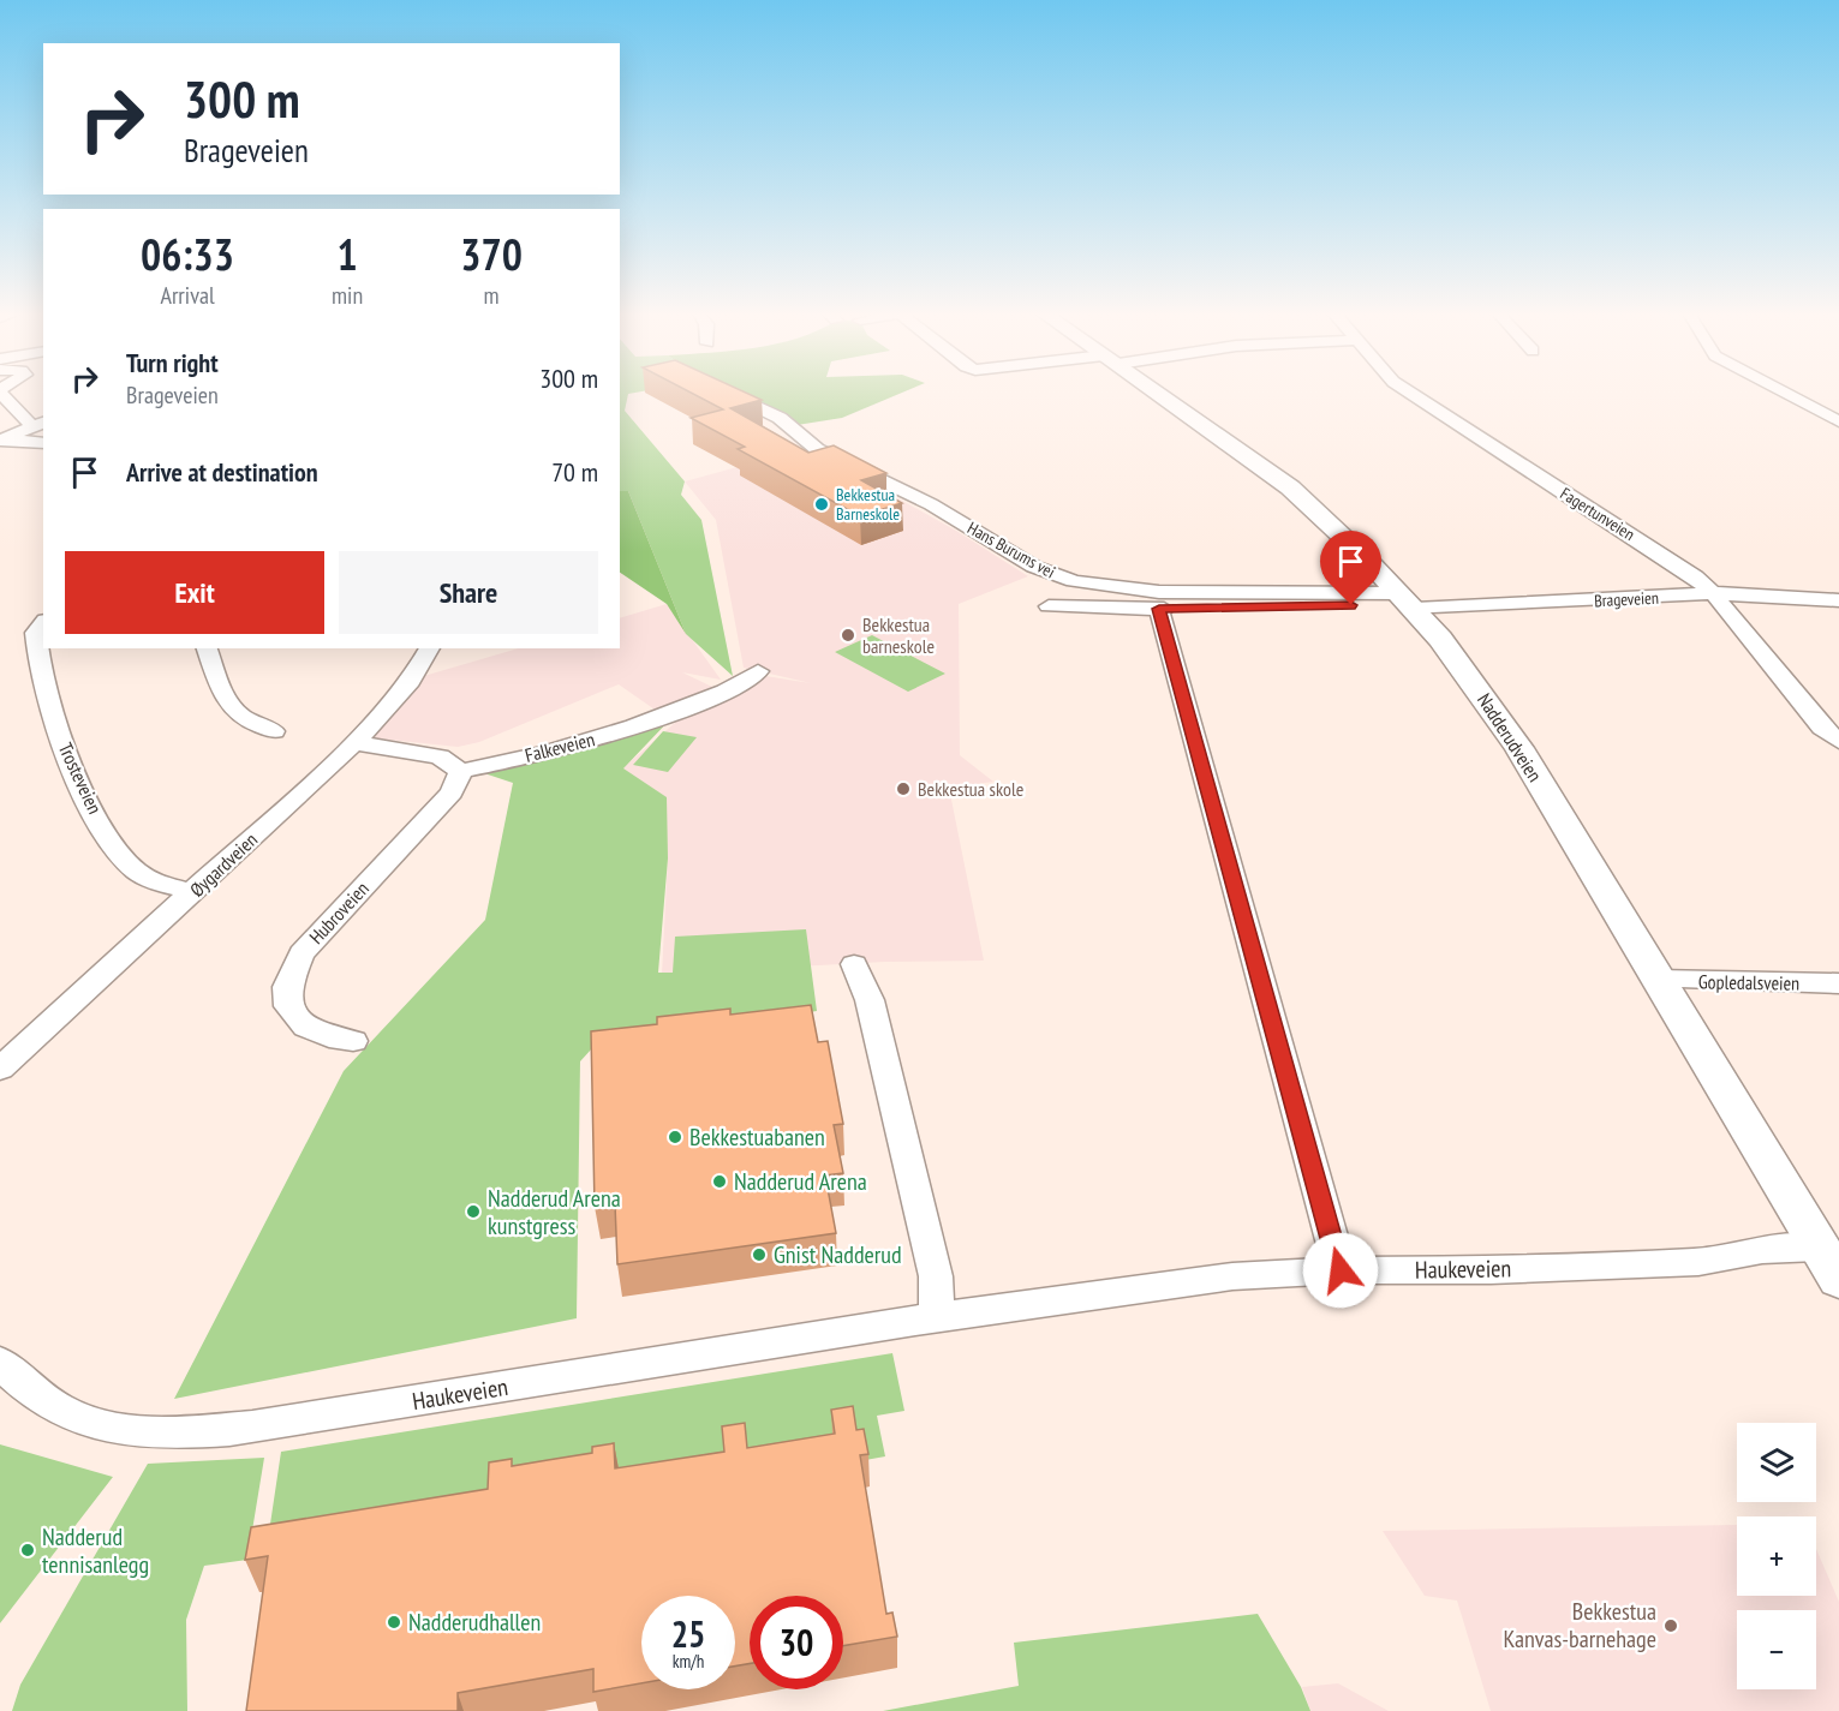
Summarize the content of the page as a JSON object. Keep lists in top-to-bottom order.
{
  "streets": {
    "main road": ["Nadderudveien"],
    "street": [
      "Fagertunveien",
      "Hans Burums vei",
      "Brageveien",
      "Falkeveien",
      "Trosteveien",
      "Øygardveien",
      "Hubroveien",
      "Gopledalsveien",
      "Haukeveien"
    ]
  },
  "crossings": [
    ["Fagertunveien", "Brageveien"],
    ["Hans Burums vei", "Brageveien"],
    ["Hans Burums vei", "Nadderudveien"],
    ["Brageveien", "Nadderudveien"],
    ["Nadderudveien", "Gopledalsveien"],
    ["Nadderudveien", "Haukeveien"],
    ["Falkeveien", "Hubroveien"],
    ["Trosteveien", "Øygardveien"]
  ],
  "places": [
    "Bekkestua Barneskole",
    "Bekkestua barneskole",
    "Bekkestua skole",
    "Bekkestuabanen",
    "Nadderud Arena",
    "Nadderud Arena kunstgress",
    "Gnist Nadderud",
    "Nadderud tennisanlegg",
    "Nadderudhallen",
    "Bekkestua Kanvas-barnehage"
  ],
  "page": {
    "turn": ["300 m", "Brageveien"],
    "eta": [
      "06:33",
      "Arrival",
      "1",
      "min",
      "370",
      "m"
    ],
    "list": [
      {
        "name": "Turn right",
        "note": "Brageveien",
        "value": "300 m"
      },
      {
        "name": "Arrive at destination",
        "value": "70 m"
      }
    ],
    "buttons": ["Exit", "Share"],
    "map_buttons": ["+", "−"],
    "speed": "25 km/h",
    "limit": "30"
  }
}
